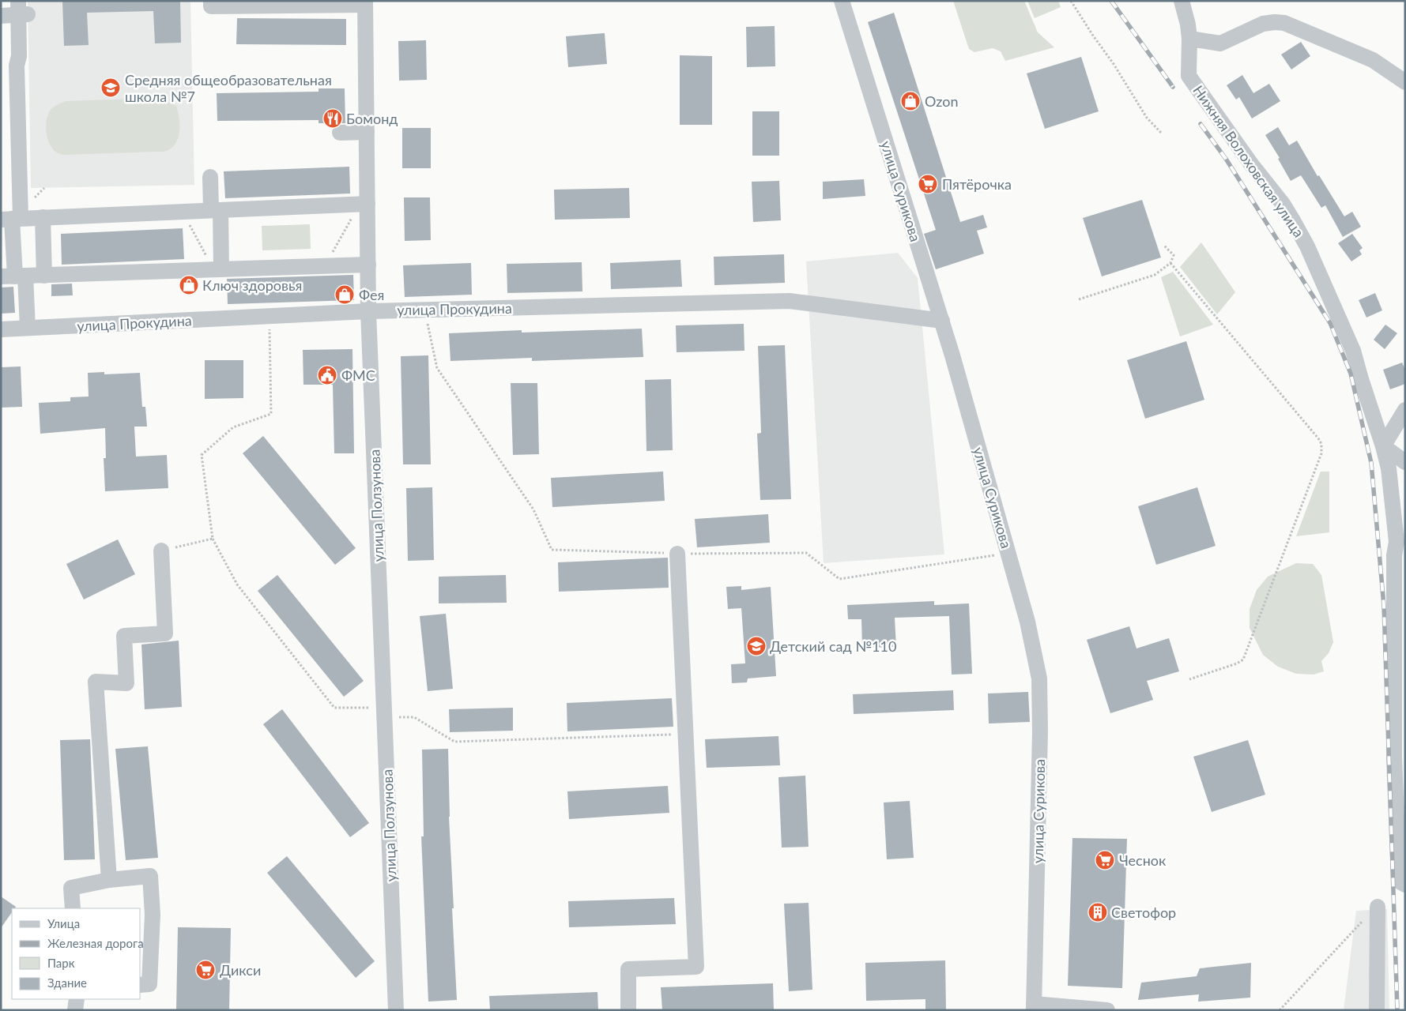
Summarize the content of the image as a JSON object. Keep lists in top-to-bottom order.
{
  "streets": {
    "street": [
      "Нижняя Волоховская улица",
      "улица Сурикова",
      "улица Прокудина",
      "улица Ползунова"
    ]
  },
  "crossings": [
    ["улица Сурикова", "улица Прокудина"],
    ["улица Прокудина", "улица Ползунова"]
  ],
  "places": {
    "school or university": ["Средняя общеобразовательная школа №7", "Детский сад №110"],
    "shop": ["Ozon", "Ключ здоровья", "Фея"],
    "restaurant": ["Бомонд"],
    "supermarket": ["Пятёрочка", "Чеснок", "Дикси"],
    "public building": ["ФМС"],
    "building": ["Светофор"]
  },
  "legend": [
    "Улица",
    "Железная дорога",
    "Парк",
    "Здание"
  ]
}
